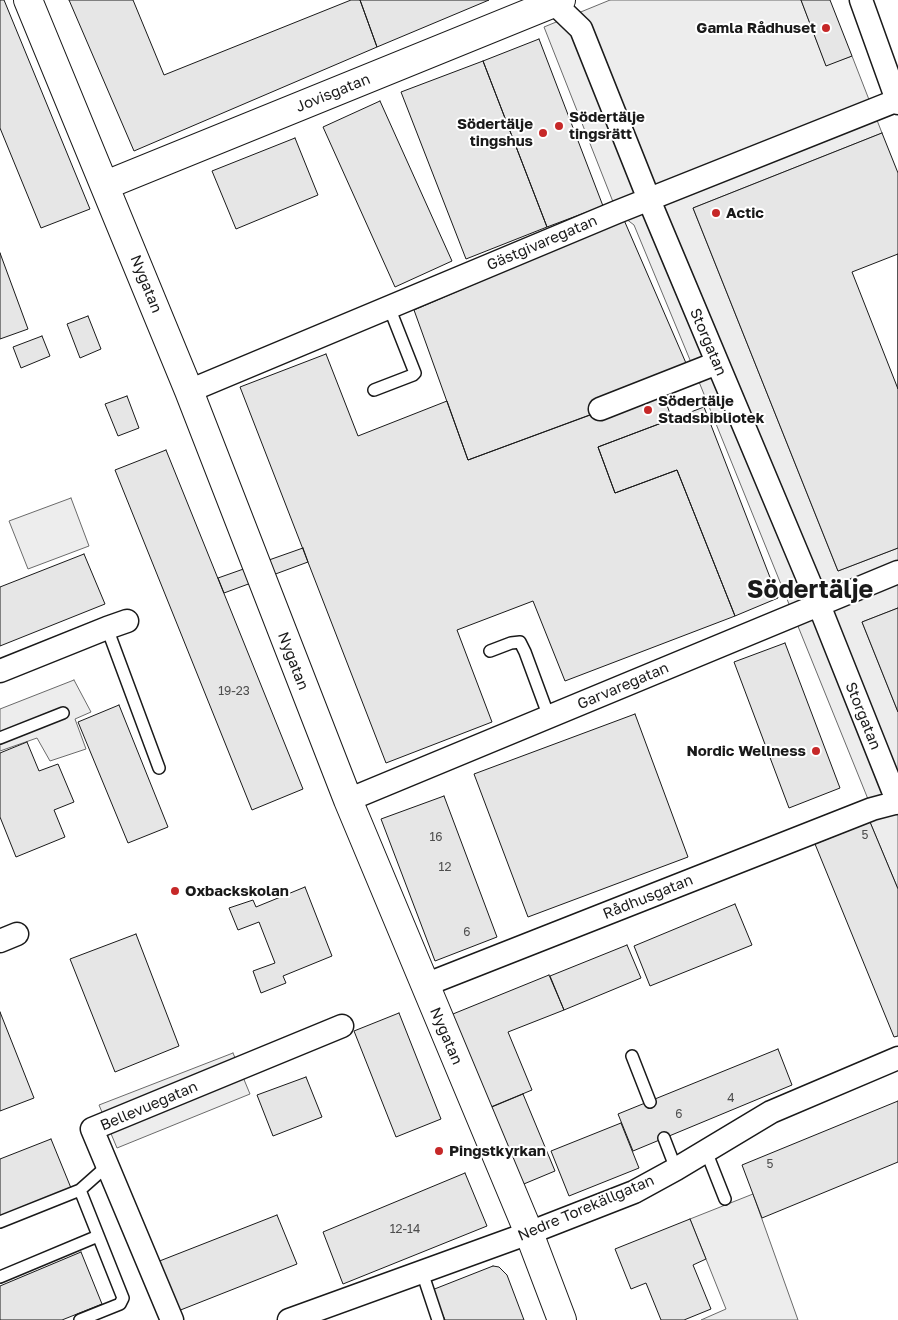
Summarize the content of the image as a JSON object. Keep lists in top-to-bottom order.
{
  "streets": {
    "street": [
      "Jovisgatan",
      "Gästgivaregatan",
      "Nygatan",
      "Storgatan",
      "Garvaregatan",
      "Rådhusgatan",
      "Bellevuegatan",
      "Nedre Torekällgatan"
    ]
  },
  "crossings": [
    ["Jovisgatan", "Nygatan"],
    ["Jovisgatan", "Storgatan"],
    ["Gästgivaregatan", "Nygatan"],
    ["Gästgivaregatan", "Storgatan"],
    ["Nygatan", "Garvaregatan"],
    ["Nygatan", "Rådhusgatan"],
    ["Nygatan", "Nedre Torekällgatan"],
    ["Storgatan", "Garvaregatan"],
    ["Storgatan", "Rådhusgatan"]
  ],
  "districts": ["Södertälje"],
  "places": [
    "Gamla Rådhuset",
    "Södertälje tingsrätt",
    "Södertälje tingshus",
    "Actic",
    "Södertälje Stadsbibliotek",
    "Nordic Wellness",
    "Oxbackskolan",
    "Pingstkyrkan"
  ],
  "house_numbers": [
    "19-23",
    "5",
    "16",
    "12",
    "6",
    "4",
    "6",
    "5",
    "12-14"
  ]
}
